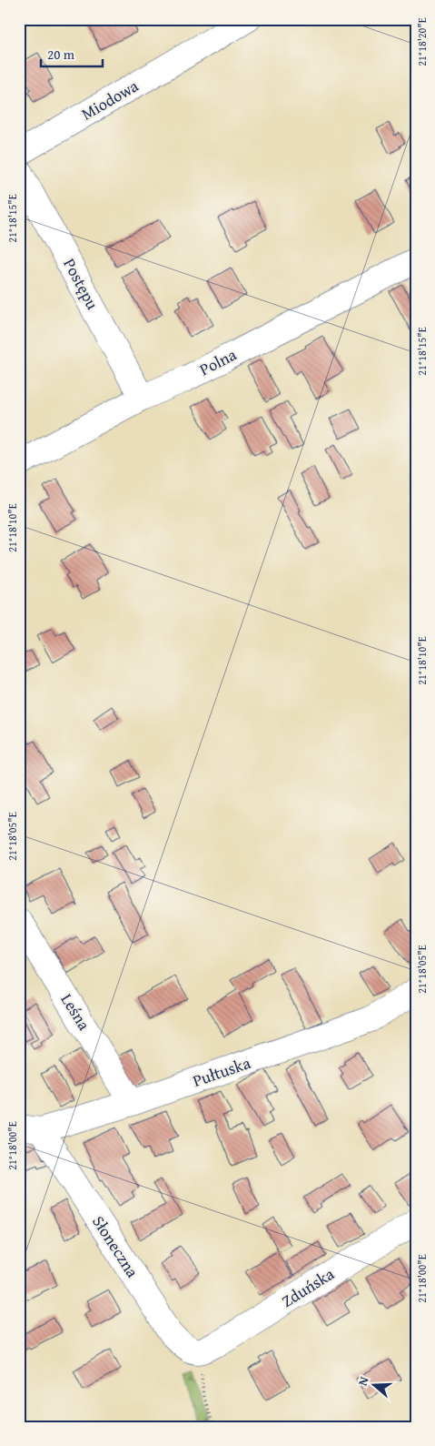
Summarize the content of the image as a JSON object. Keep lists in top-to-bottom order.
{
  "streets": {
    "street": [
      "Miodowa",
      "Postępu",
      "Polna",
      "Leśna",
      "Pułtuska",
      "Słoneczna",
      "Zduńska"
    ]
  },
  "crossings": [
    ["Postępu", "Polna"],
    ["Leśna", "Pułtuska"],
    ["Pułtuska", "Słoneczna"],
    ["Słoneczna", "Zduńska"]
  ],
  "scale_bar": "20 m",
  "north": "left",
  "coordinates": [
    "21°18'20\"E",
    "21°18'15\"E",
    "21°18'10\"E",
    "21°18'05\"E",
    "21°18'00\"E"
  ]
}
